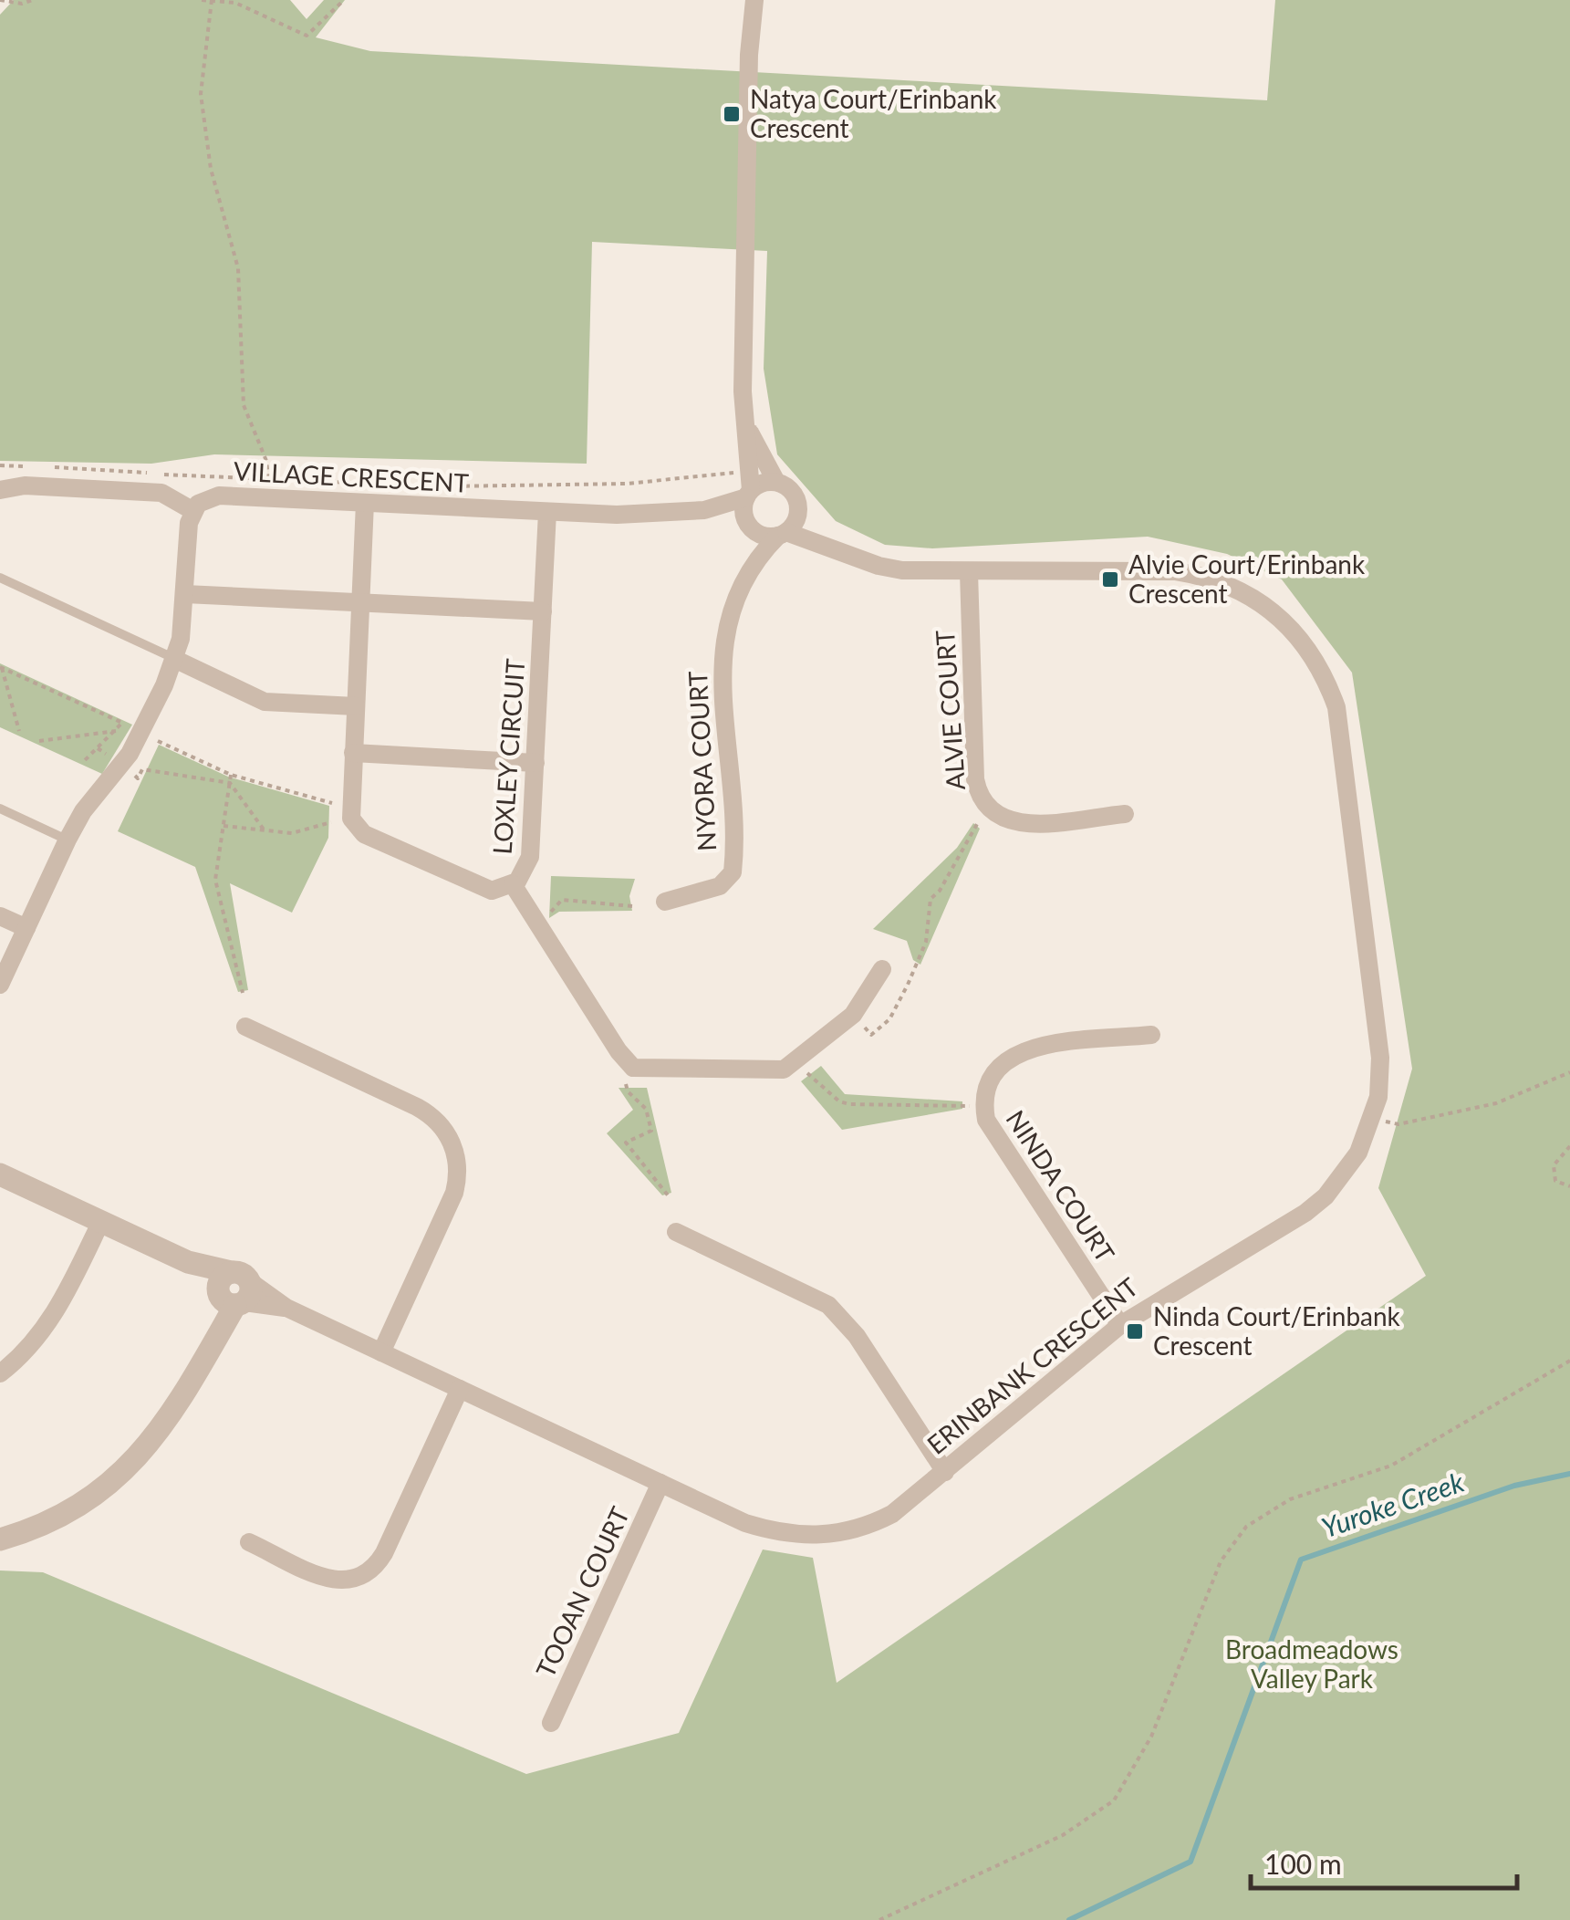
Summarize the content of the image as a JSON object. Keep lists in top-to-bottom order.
{
  "streets": {
    "street": [
      "VILLAGE CRESCENT",
      "ALVIE COURT",
      "LOXLEY CIRCUIT",
      "NYORA COURT",
      "NINDA COURT",
      "ERINBANK CRESCENT",
      "TOOAN COURT"
    ]
  },
  "crossings": [
    ["VILLAGE CRESCENT", "LOXLEY CIRCUIT"],
    ["VILLAGE CRESCENT", "NYORA COURT"],
    ["VILLAGE CRESCENT", "ERINBANK CRESCENT"],
    ["ALVIE COURT", "ERINBANK CRESCENT"],
    ["NYORA COURT", "ERINBANK CRESCENT"],
    ["NINDA COURT", "ERINBANK CRESCENT"],
    ["ERINBANK CRESCENT", "TOOAN COURT"]
  ],
  "water": ["Yuroke Creek"],
  "parks": ["Broadmeadows Valley Park"],
  "places": {
    "transit": ["Natya Court/Erinbank Crescent", "Alvie Court/Erinbank Crescent", "Ninda Court/Erinbank Crescent"]
  },
  "scale_bar": "100 m"
}
